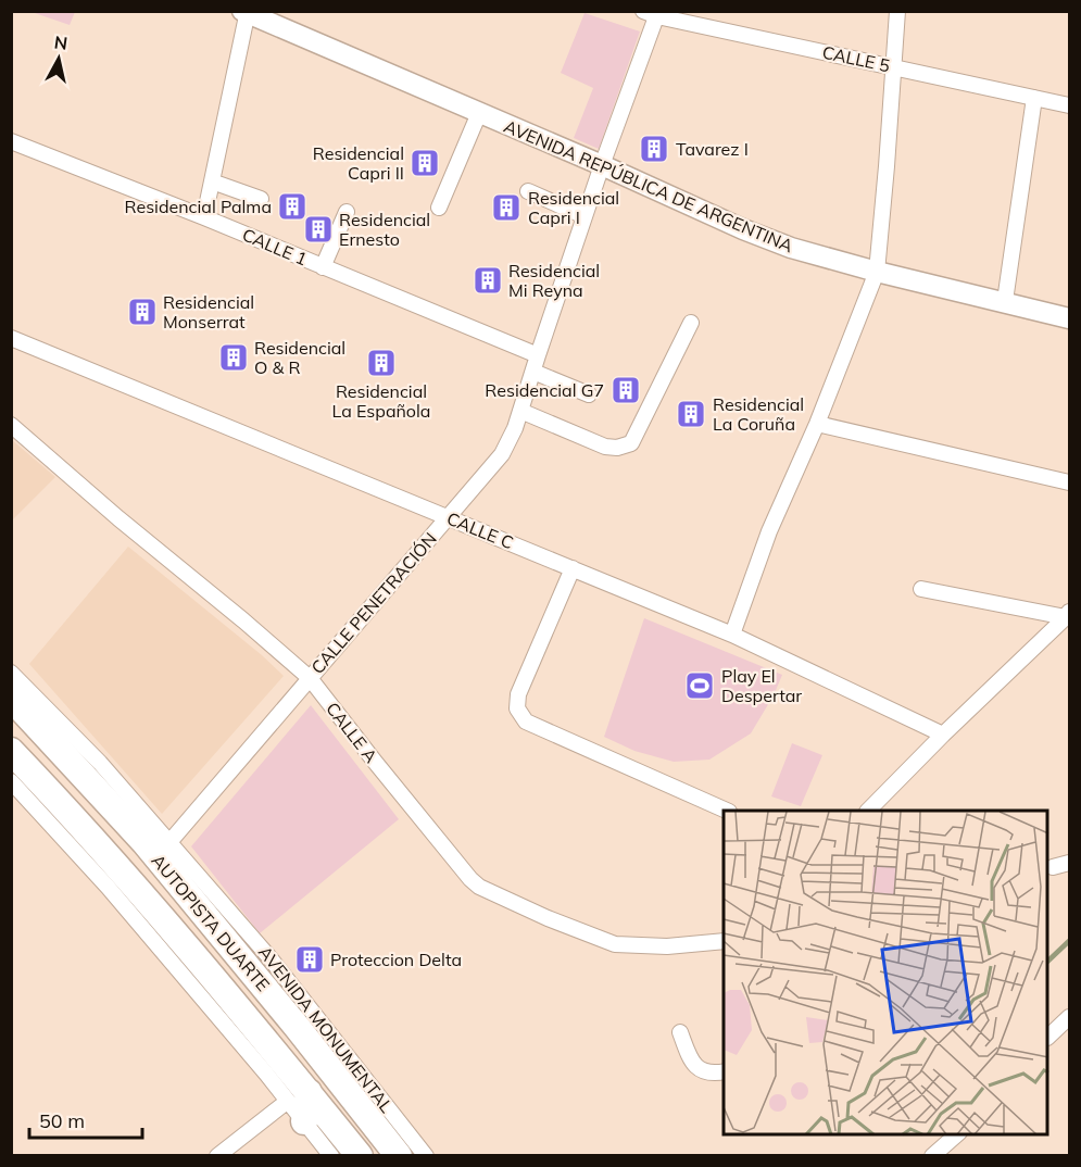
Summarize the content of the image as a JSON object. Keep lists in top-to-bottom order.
{
  "streets": {
    "highway": ["AUTOPISTA DUARTE"],
    "main road": ["AVENIDA REPÚBLICA DE ARGENTINA"],
    "street": [
      "CALLE 5",
      "CALLE 1",
      "CALLE C",
      "CALLE PENETRACIÓN",
      "CALLE A",
      "AVENIDA MONUMENTAL"
    ]
  },
  "crossings": [
    ["CALLE 5", "CALLE PENETRACIÓN"],
    ["AVENIDA REPÚBLICA DE ARGENTINA", "CALLE PENETRACIÓN"],
    ["CALLE 1", "CALLE PENETRACIÓN"],
    ["CALLE C", "CALLE PENETRACIÓN"],
    ["CALLE PENETRACIÓN", "CALLE A"],
    ["CALLE PENETRACIÓN", "AVENIDA MONUMENTAL"]
  ],
  "places": {
    "building": [
      "Tavarez I",
      "Residencial Capri II",
      "Residencial Palma",
      "Residencial Capri I",
      "Residencial Ernesto",
      "Residencial Mi Reyna",
      "Residencial Monserrat",
      "Residencial O & R",
      "Residencial La Española",
      "Residencial G7",
      "Residencial La Coruña",
      "Proteccion Delta"
    ],
    "sports": ["Play El Despertar"]
  },
  "scale_bar": "50 m",
  "north": "top"
}
